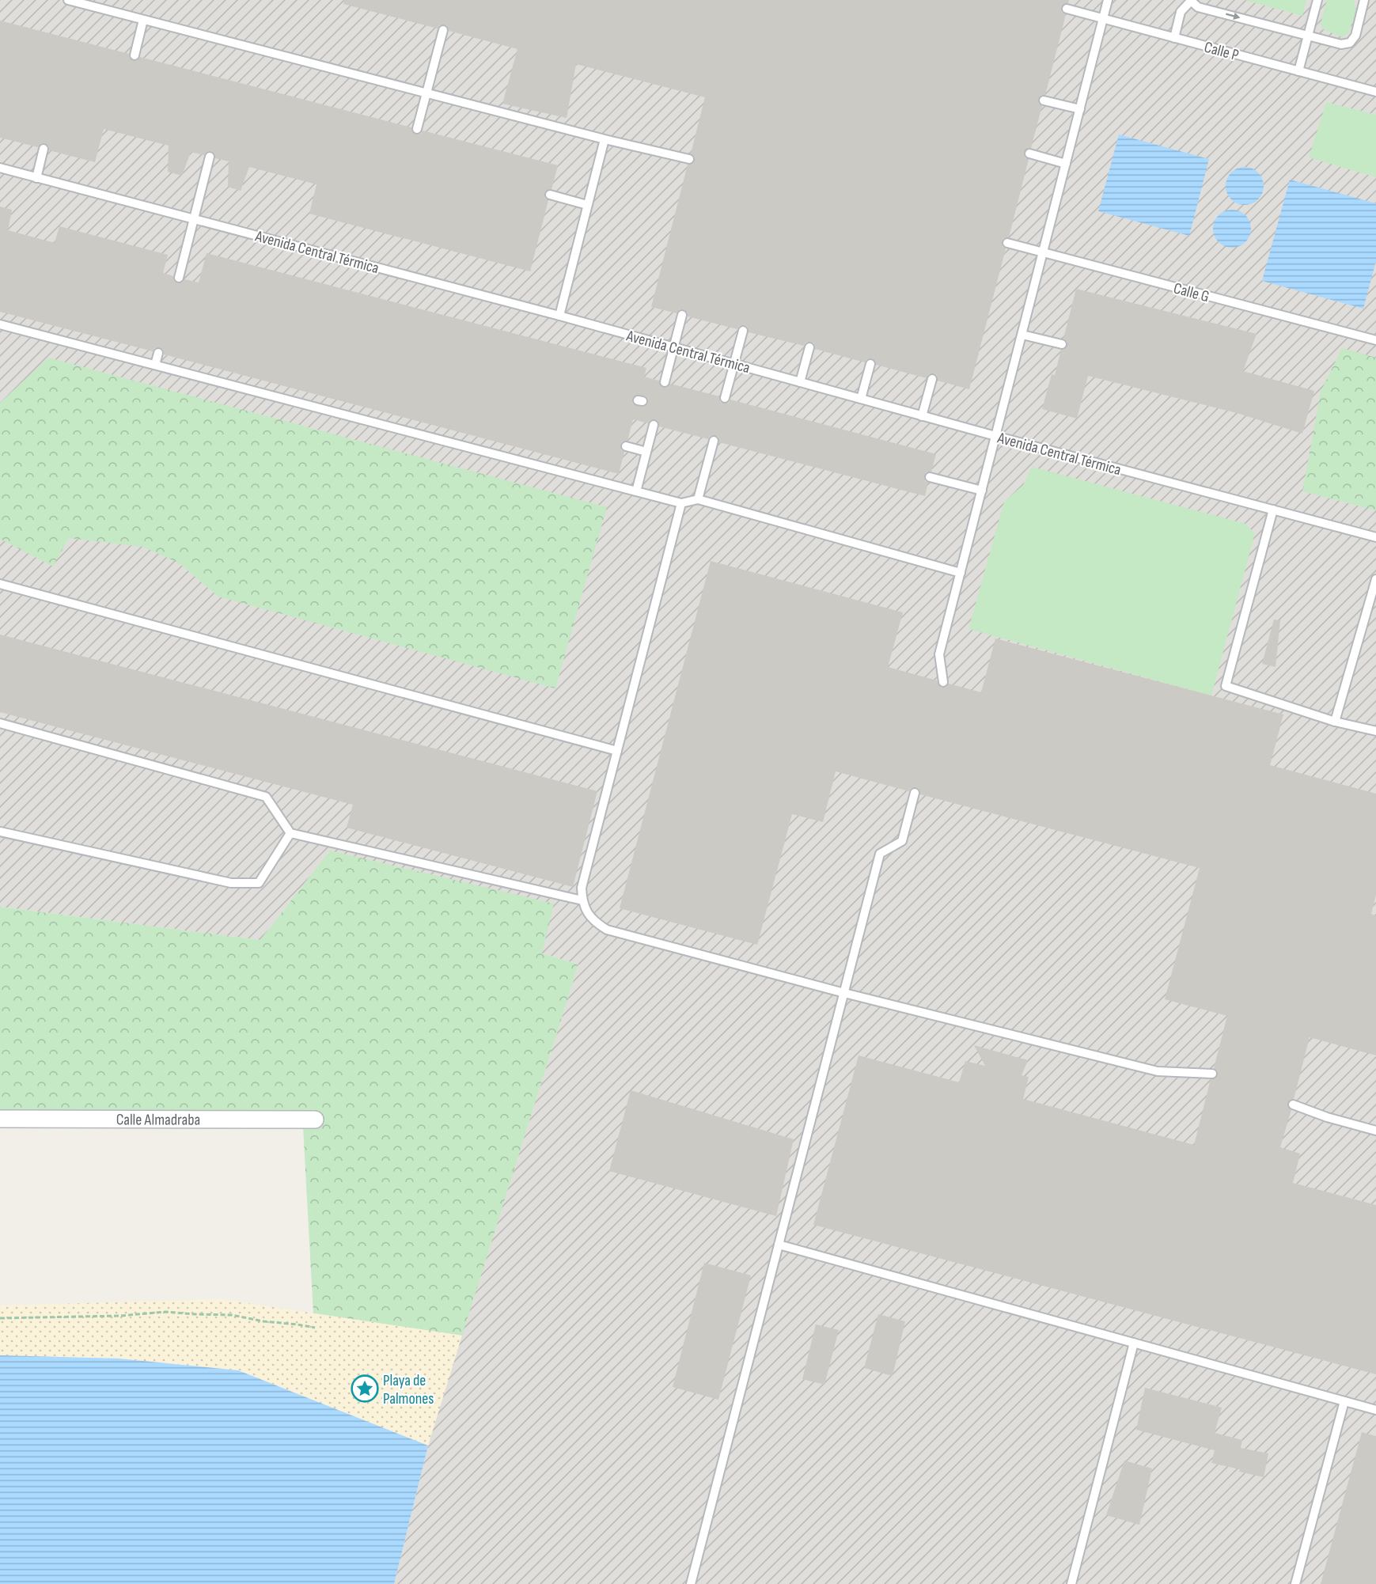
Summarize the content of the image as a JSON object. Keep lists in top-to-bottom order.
{
  "streets": {
    "street": ["Calle Almadraba"],
    "lane": ["Calle P", "Avenida Central Térmica", "Calle G"]
  },
  "places": {
    "place": ["Playa de Palmones"]
  }
}
